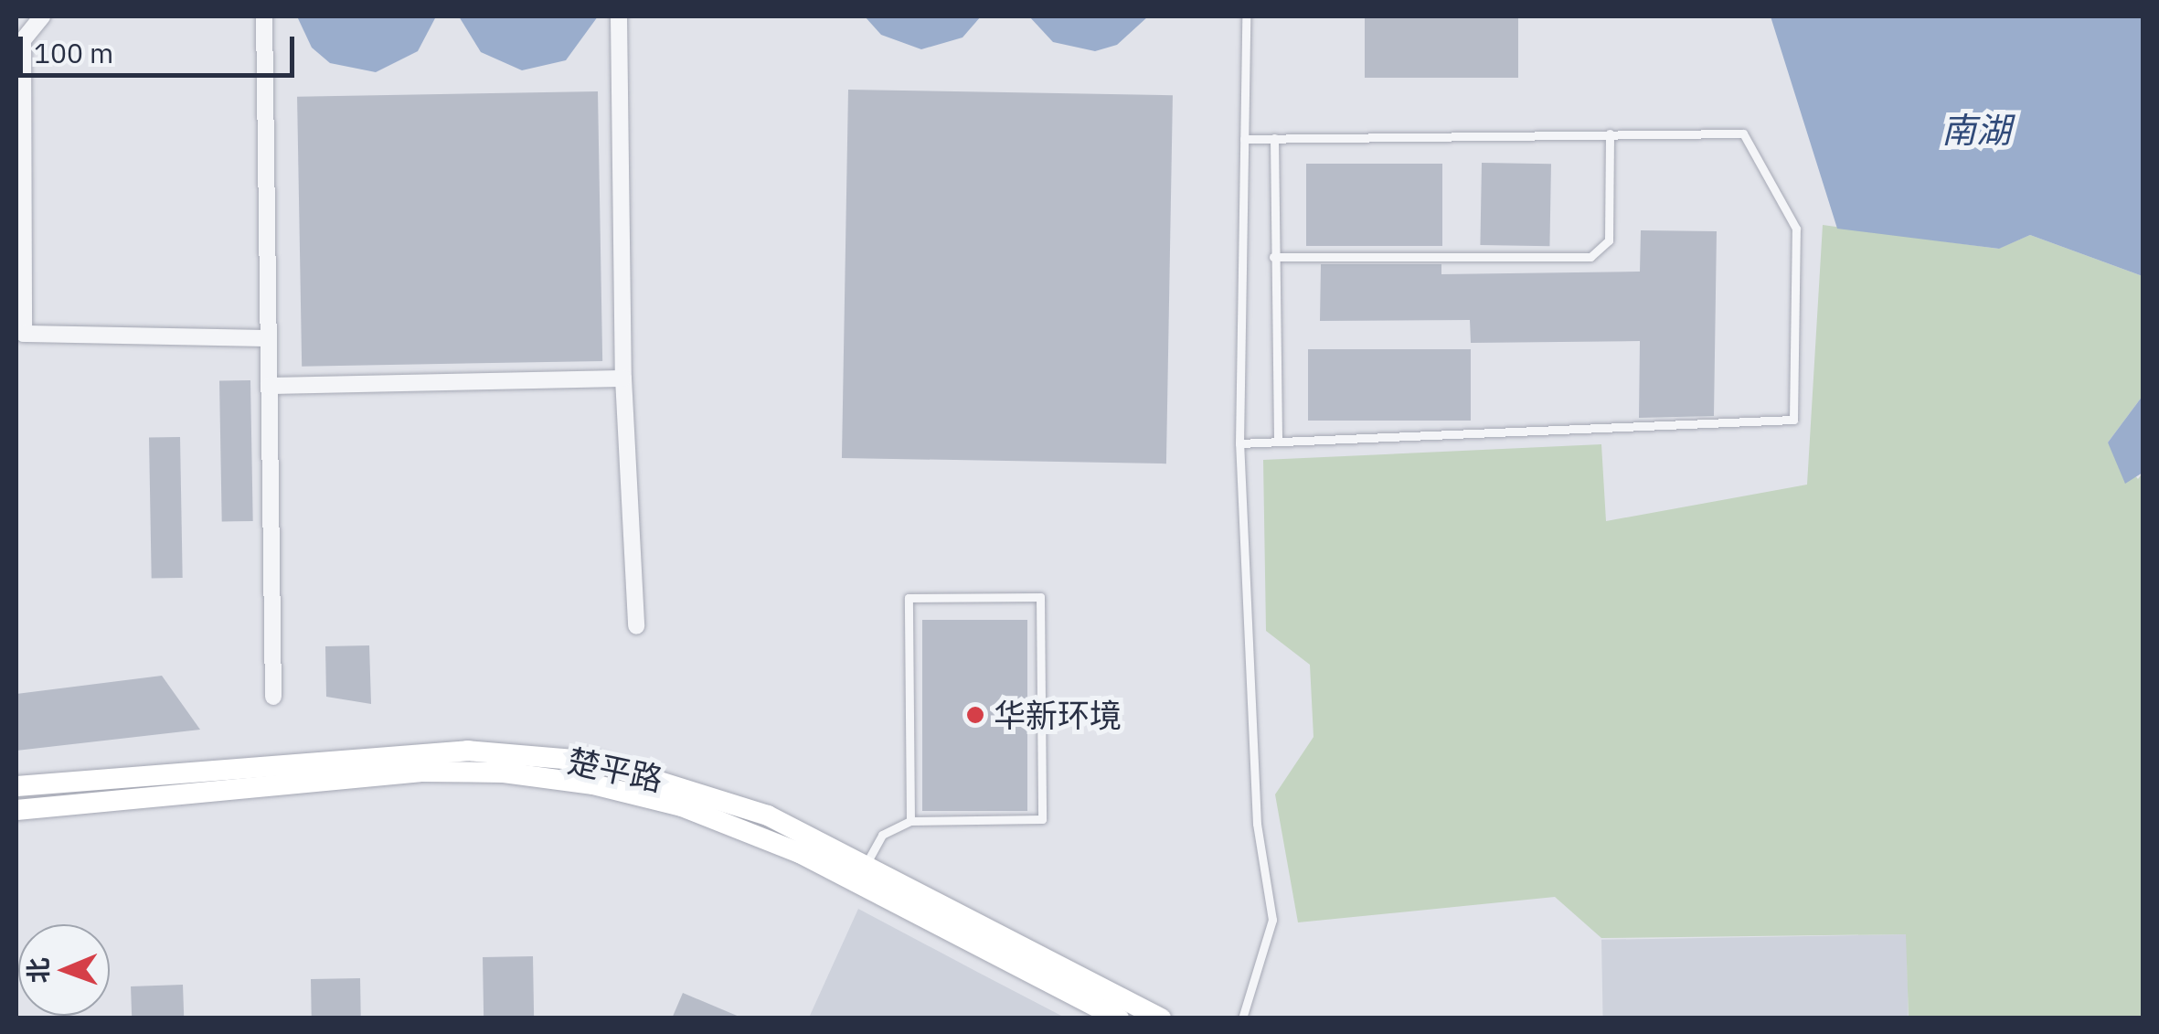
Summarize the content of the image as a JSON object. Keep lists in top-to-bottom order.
{
  "streets": {
    "main road": ["楚平路"]
  },
  "water": ["南湖"],
  "places": ["华新环境"],
  "scale_bar": "100 m",
  "north": "left"
}
